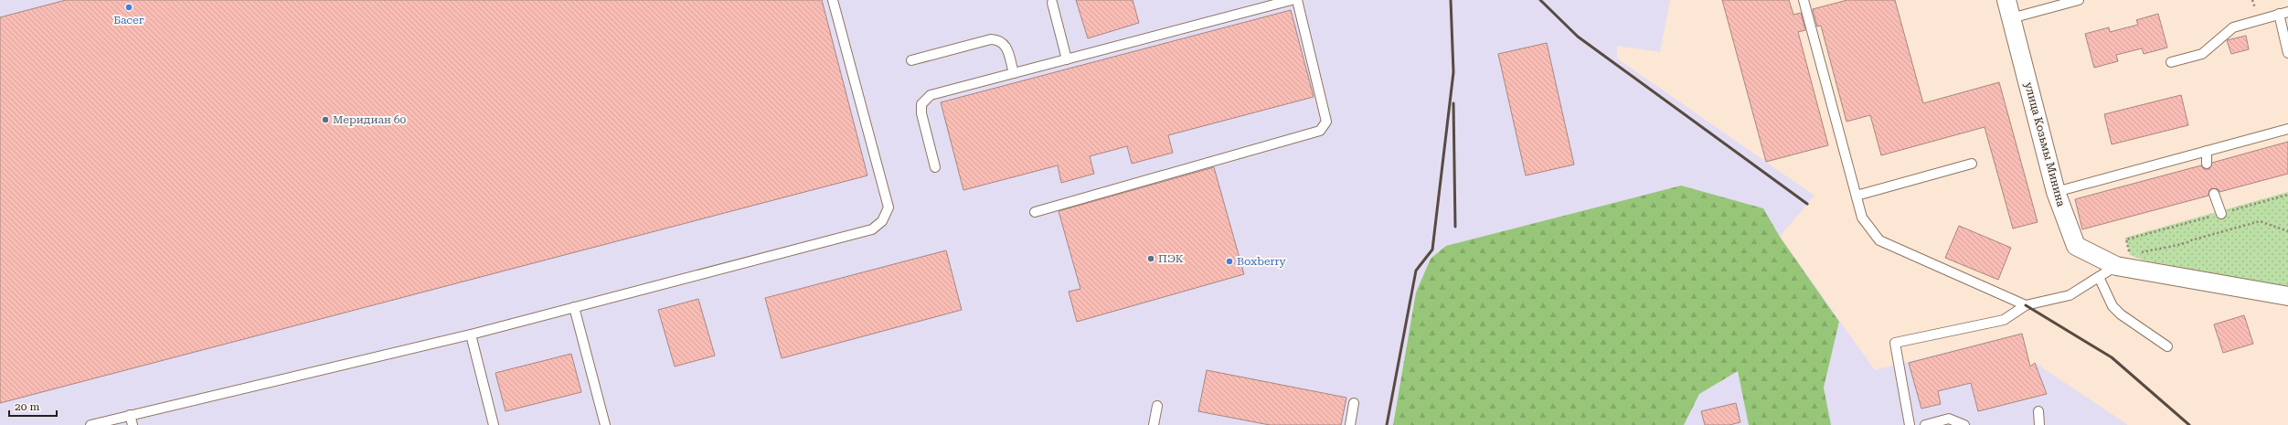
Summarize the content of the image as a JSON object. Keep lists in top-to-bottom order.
{
  "streets": {
    "street": ["улица Козьмы Минина"]
  },
  "places": [
    "Басег",
    "Меридиан 60",
    "ПЭК",
    "Boxberry"
  ],
  "scale_bar": "20 m"
}
